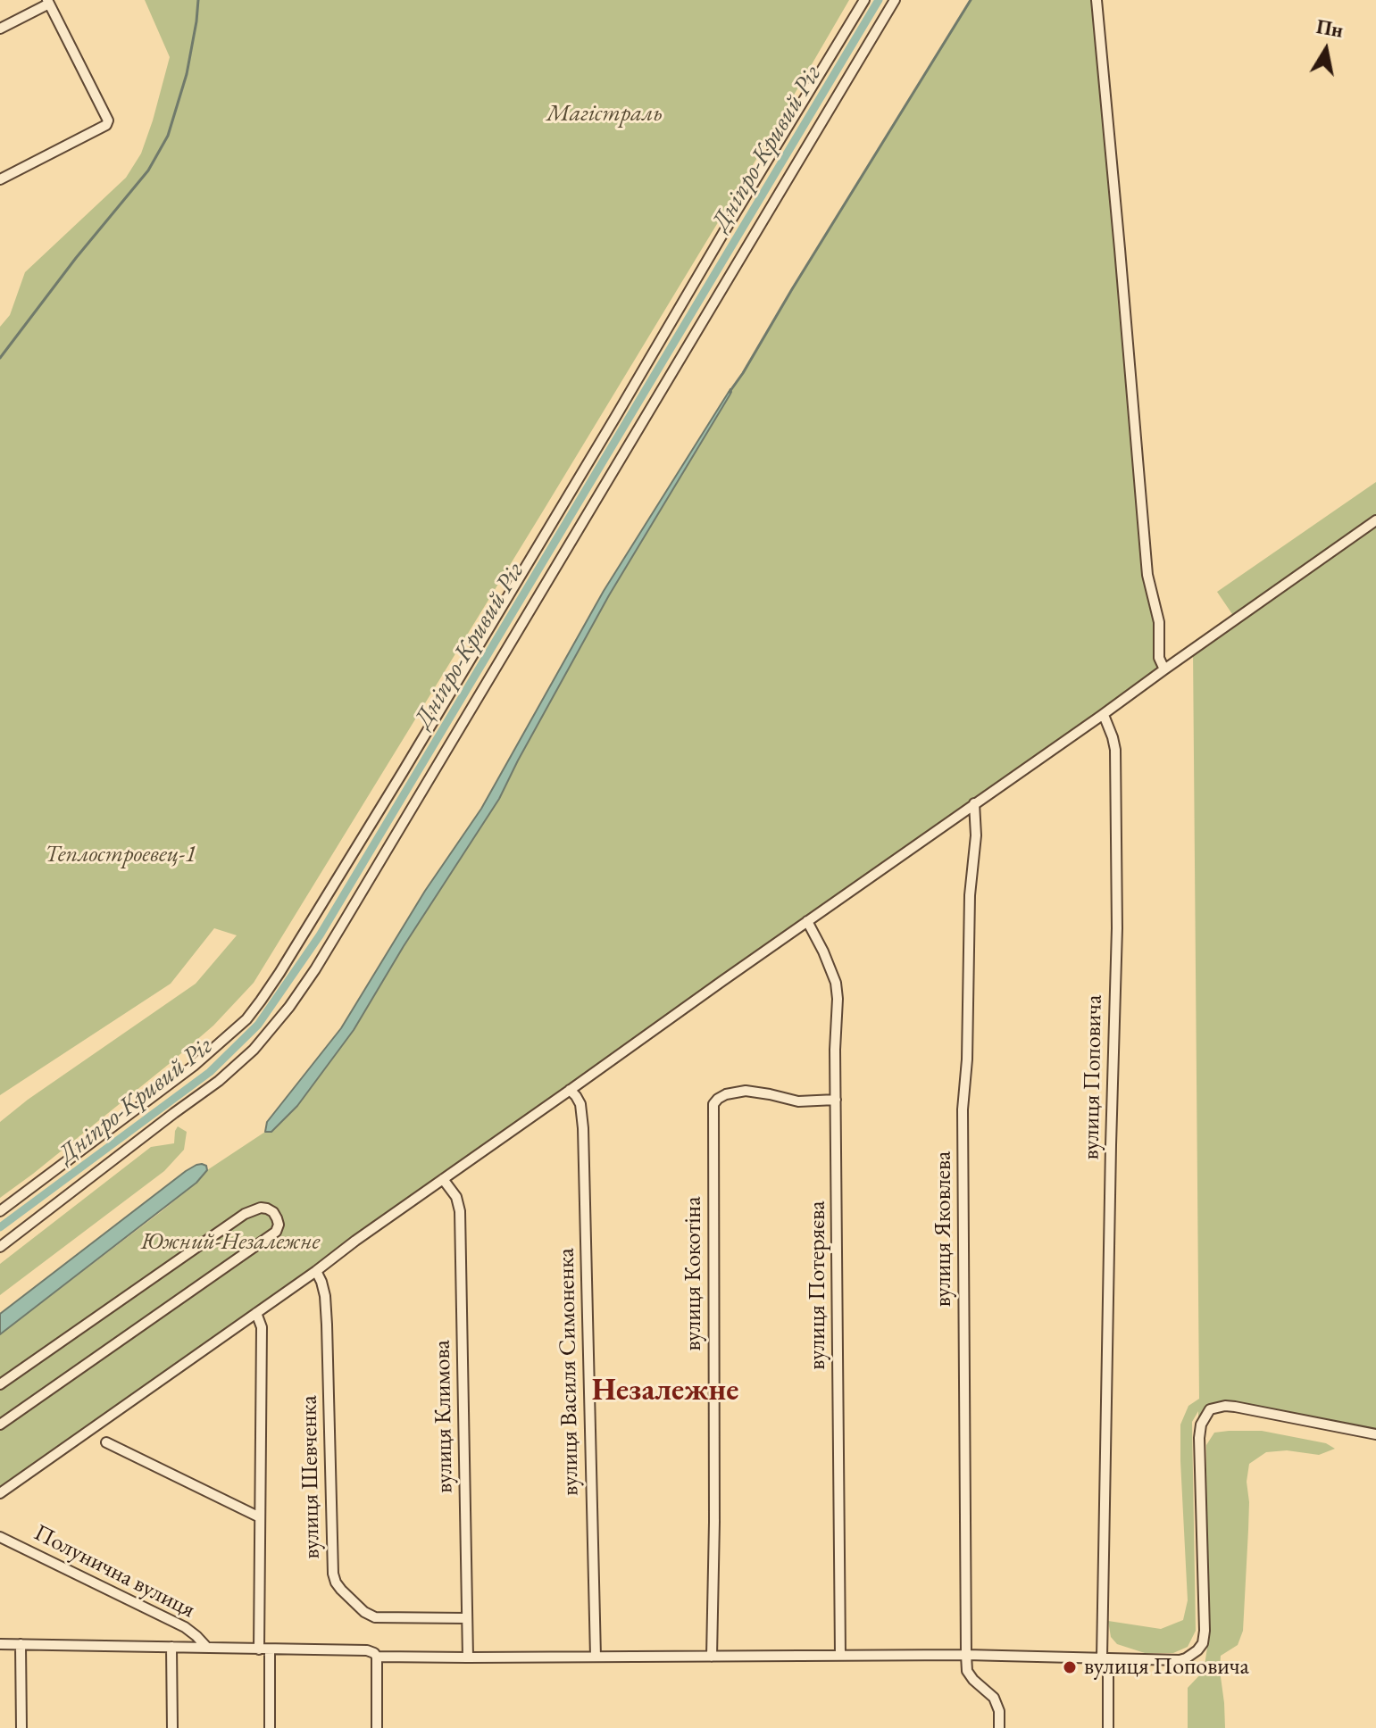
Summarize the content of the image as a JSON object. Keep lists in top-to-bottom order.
{
  "streets": {
    "street": [
      "вулиця Поповича",
      "вулиця Яковлева",
      "вулиця Кокотіна",
      "вулиця Потеряєва",
      "вулиця Василя Симоненка",
      "вулиця Климова",
      "вулиця Шевченка",
      "Полунична вулиця"
    ]
  },
  "crossings": [
    ["вулиця Кокотіна", "вулиця Потеряєва"],
    ["вулиця Климова", "вулиця Шевченка"]
  ],
  "districts": ["Незалежне"],
  "water": ["Дніпро-Кривий Ріг"],
  "parks": ["Магістраль", "Теплостроевец-1", "Южний-Незалежне"],
  "places": ["вулиця Поповича"],
  "north": "top"
}
